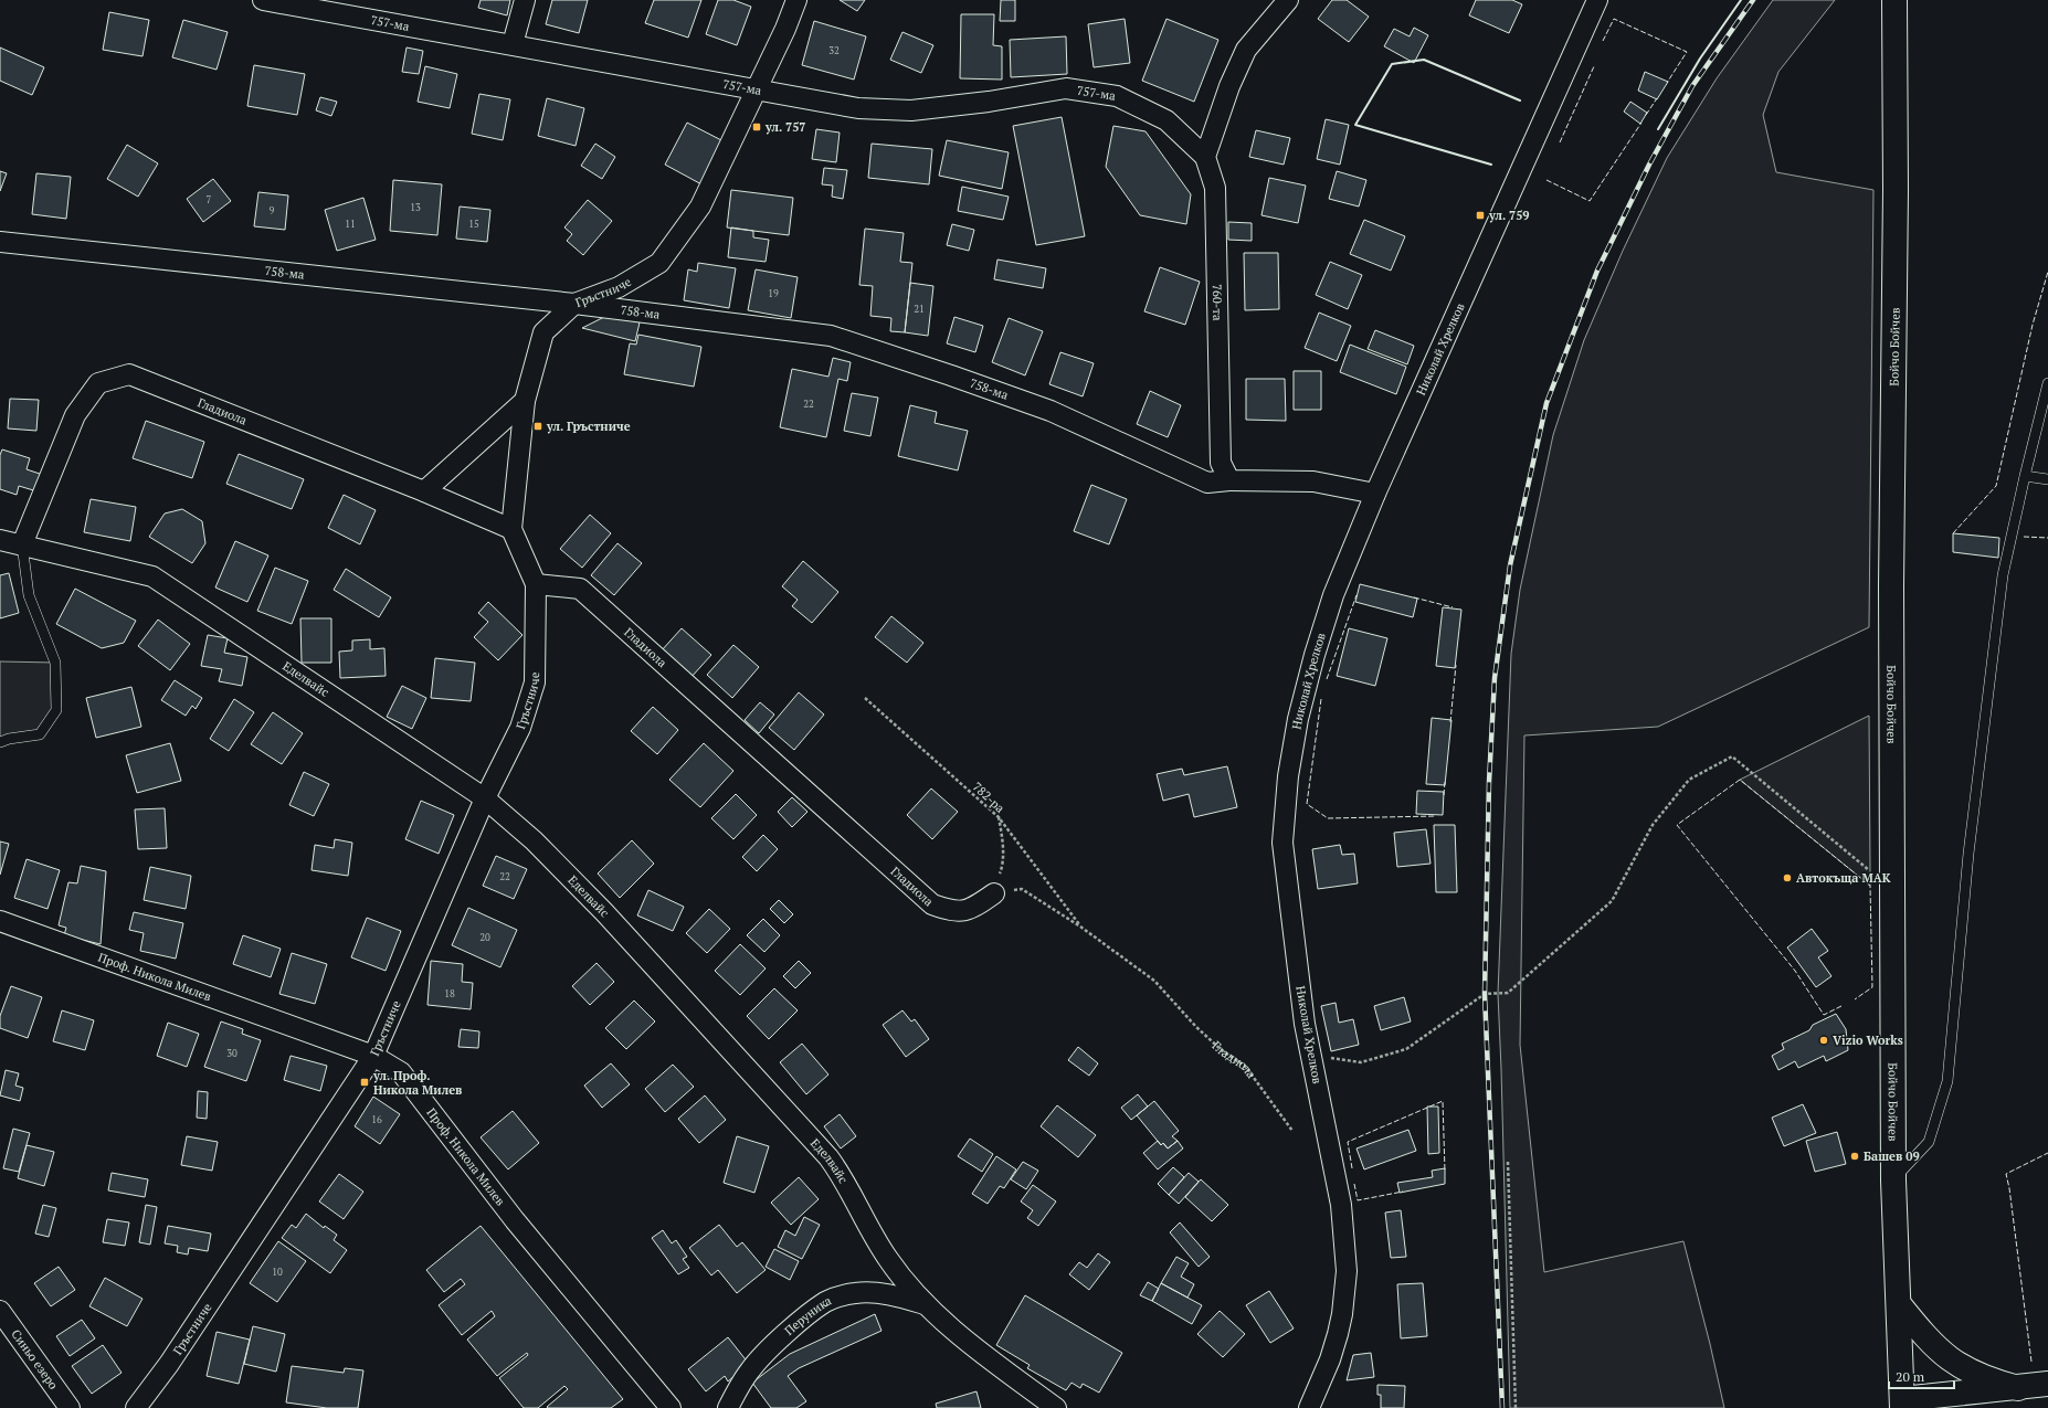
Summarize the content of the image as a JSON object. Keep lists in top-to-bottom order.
{
  "streets": {
    "main road": ["Бойчо Бойчев"],
    "street": [
      "757-ма",
      "758-ма",
      "Гръстниче",
      "760-та",
      "Николай Хрелков",
      "Гладиола",
      "Еделвайс",
      "Проф. Никола Милев",
      "Перуника",
      "Синьо езеро"
    ],
    "path": ["782-ра"]
  },
  "crossings": [
    ["757-ма", "Гръстниче"],
    ["757-ма", "760-та"],
    ["758-ма", "Гръстниче"],
    ["758-ма", "760-та"],
    ["Гръстниче", "Гладиола"],
    ["Гръстниче", "Еделвайс"],
    ["Гръстниче", "Проф. Никола Милев"],
    ["Гладиола", "Еделвайс"],
    ["Гладиола", "782-ра"],
    ["Еделвайс", "Перуника"]
  ],
  "places": {
    "transit": [
      "ул. 757",
      "ул. 759",
      "ул. Гръстниче",
      "ул. Проф. Никола Милев"
    ],
    "other": ["Автокъща МАК", "Vizio Works", "Башев 09"]
  },
  "house_numbers": [
    "32",
    "7",
    "13",
    "9",
    "11",
    "15",
    "19",
    "21",
    "22",
    "22",
    "20",
    "18",
    "30",
    "16",
    "10"
  ],
  "scale_bar": "20 m"
}
